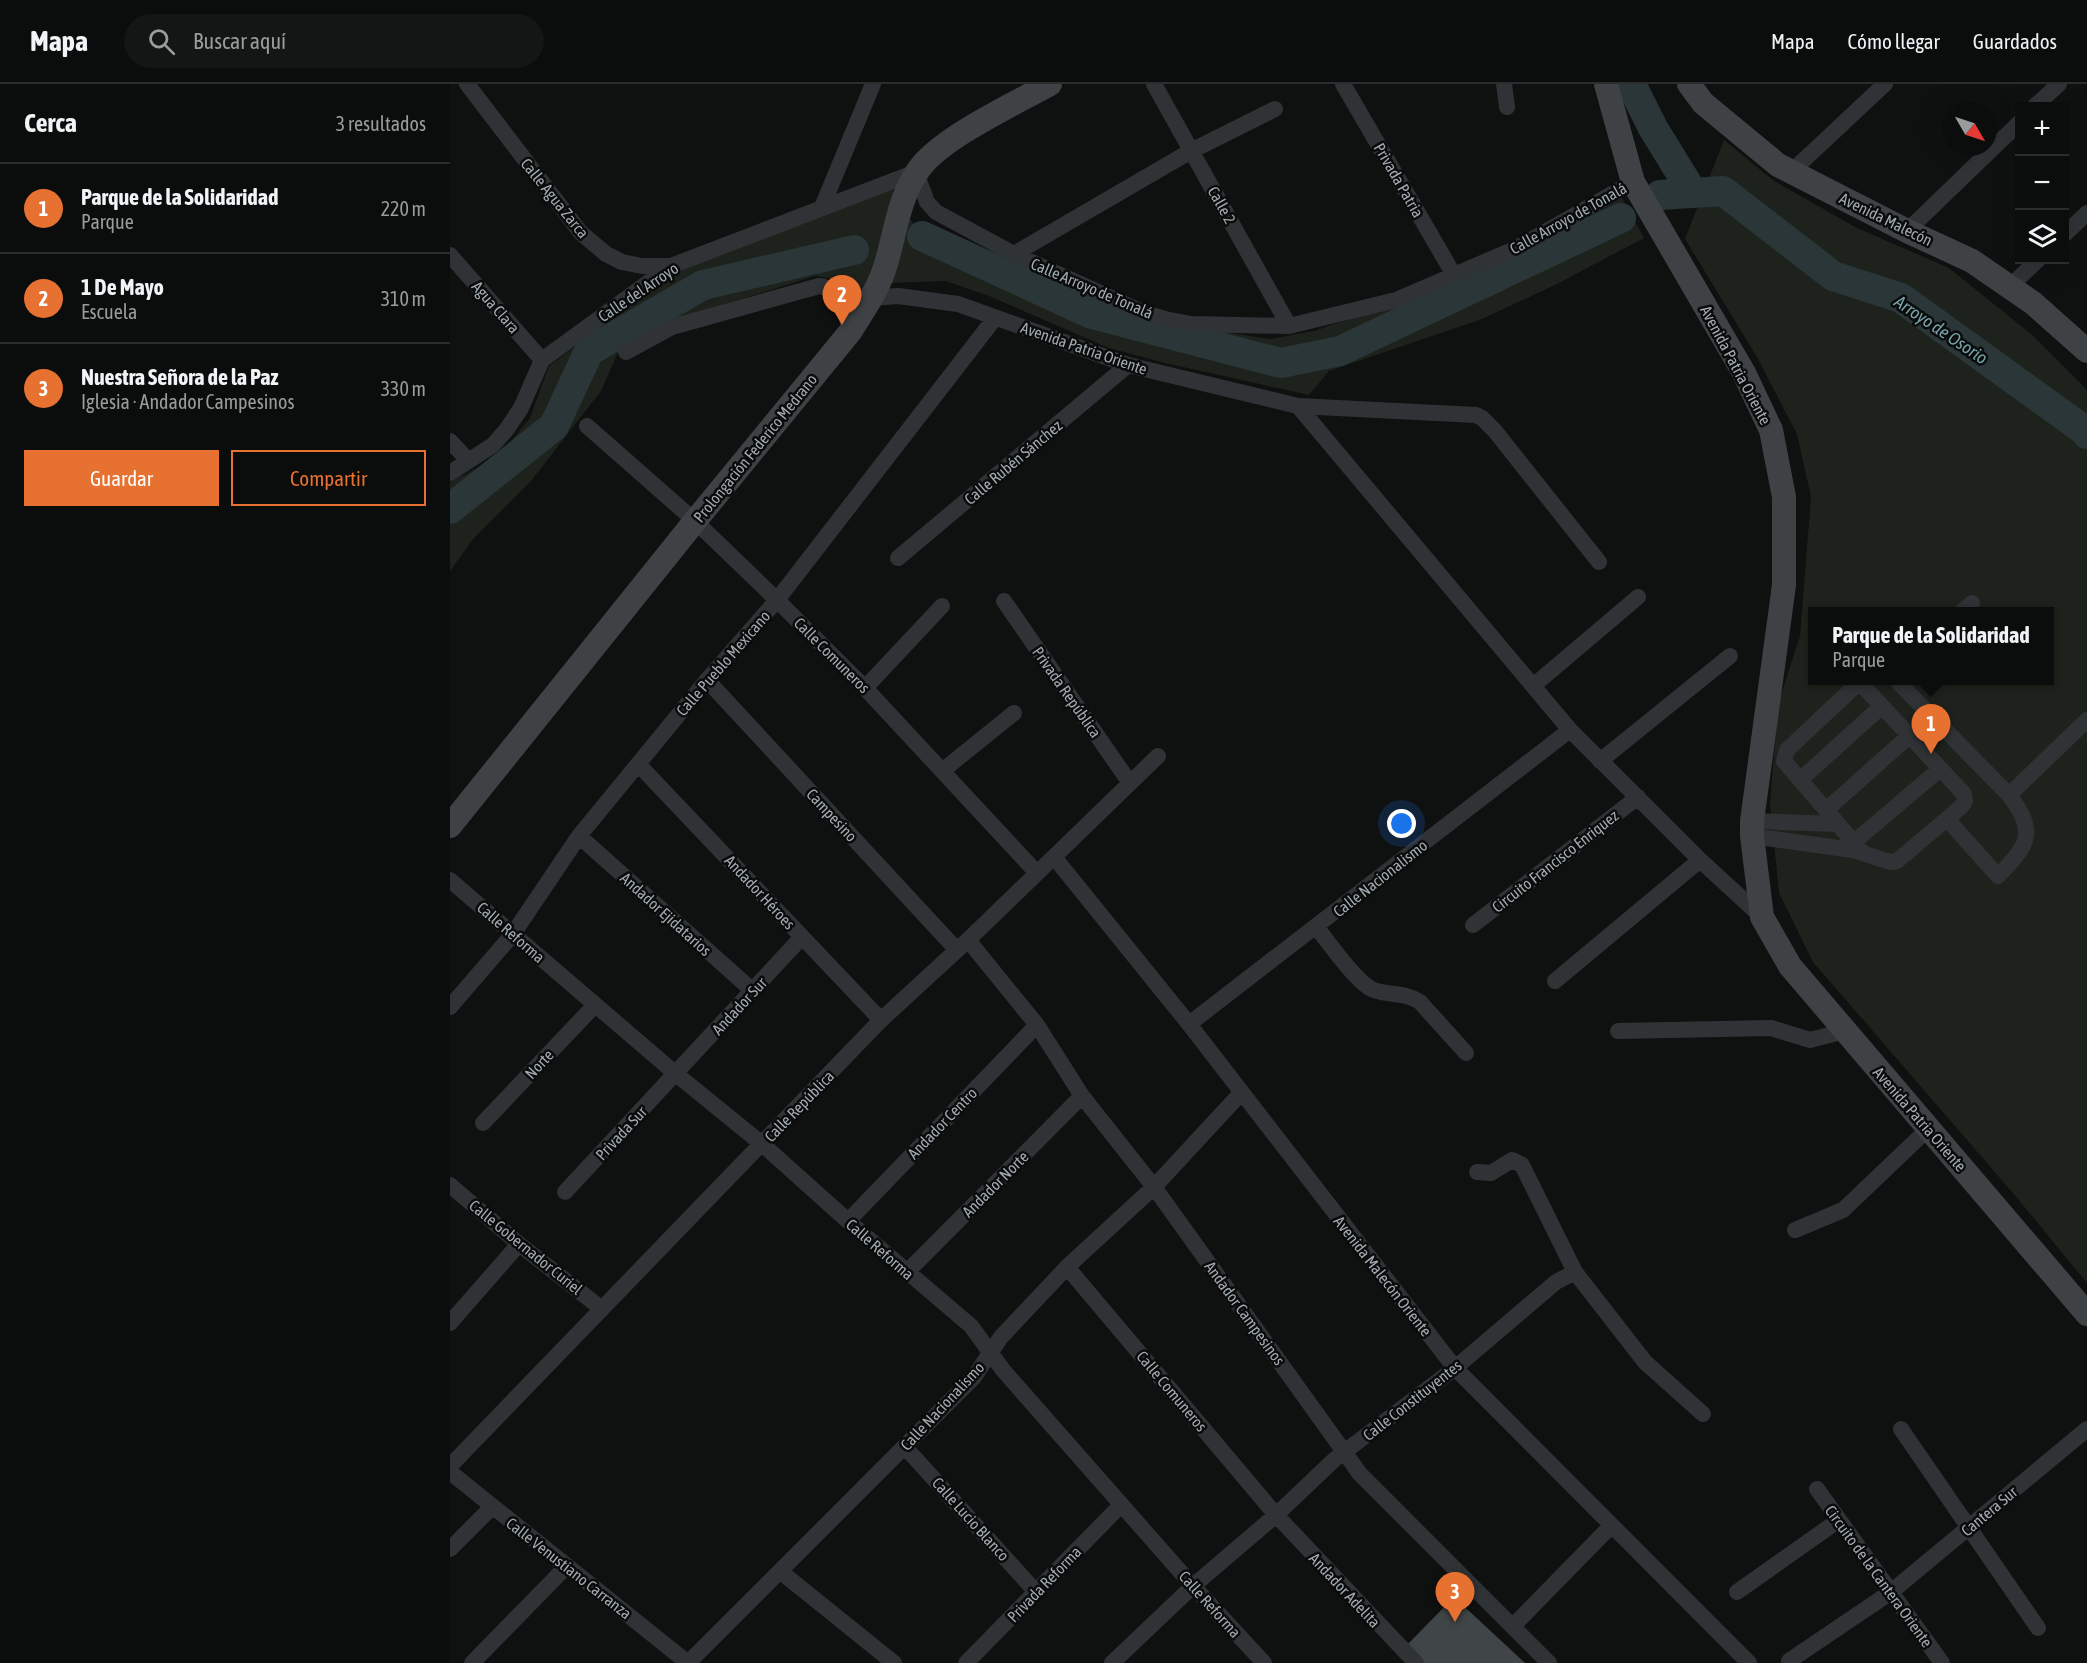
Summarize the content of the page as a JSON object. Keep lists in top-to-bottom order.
{
  "streets": {
    "street": [
      "Privada Patria",
      "Calle Agua Zarca",
      "Calle 2",
      "Calle Arroyo de Tonalá",
      "Avenida Malecón",
      "Calle del Arroyo",
      "Agua Clara",
      "Avenida Patria Oriente",
      "Prolongación Federico Medrano",
      "Calle Rubén Sánchez",
      "Calle Comuneros",
      "Calle Pueblo Mexicano",
      "Privada República",
      "Campesino",
      "Circuito Francisco Enriquez",
      "Calle Nacionalismo",
      "Andador Héroes",
      "Andador Ejidatarios",
      "Calle Reforma",
      "Andador Sur",
      "Norte",
      "Calle República",
      "Andador Centro",
      "Privada Sur",
      "Andador Norte",
      "Calle Gobernador Curiel",
      "Avenida Malecón Oriente",
      "Andador Campesinos",
      "Calle Constituyentes",
      "Cantera Sur",
      "Calle Lucio Blanco",
      "Calle Venustiano Carranza",
      "Circuito de la Cantera Oriente",
      "Privada Reforma",
      "Andador Adelita"
    ]
  },
  "crossings": [
    ["Privada Patria", "Calle Arroyo de Tonalá"],
    ["Calle Agua Zarca", "Calle del Arroyo"],
    ["Calle 2", "Calle Arroyo de Tonalá"],
    ["Calle Arroyo de Tonalá", "Calle del Arroyo"],
    ["Calle Arroyo de Tonalá", "Avenida Patria Oriente"],
    ["Calle Arroyo de Tonalá", "Prolongación Federico Medrano"],
    ["Calle del Arroyo", "Agua Clara"],
    ["Calle del Arroyo", "Prolongación Federico Medrano"],
    ["Avenida Patria Oriente", "Prolongación Federico Medrano"],
    ["Avenida Patria Oriente", "Calle Rubén Sánchez"],
    ["Avenida Patria Oriente", "Calle Pueblo Mexicano"],
    ["Avenida Patria Oriente", "Circuito Francisco Enriquez"],
    ["Avenida Patria Oriente", "Calle Nacionalismo"],
    ["Prolongación Federico Medrano", "Calle Comuneros"],
    ["Calle Comuneros", "Calle Pueblo Mexicano"],
    ["Calle Comuneros", "Calle Nacionalismo"],
    ["Calle Comuneros", "Calle República"],
    ["Calle Comuneros", "Calle Constituyentes"],
    ["Calle Comuneros", "Andador Adelita"],
    ["Calle Pueblo Mexicano", "Campesino"],
    ["Calle Pueblo Mexicano", "Andador Héroes"],
    ["Calle Pueblo Mexicano", "Andador Ejidatarios"],
    ["Calle Pueblo Mexicano", "Calle Reforma"],
    ["Privada República", "Calle República"],
    ["Campesino", "Calle República"],
    ["Campesino", "Andador Campesinos"],
    ["Calle Nacionalismo", "Calle Reforma"],
    ["Calle Nacionalismo", "Avenida Malecón Oriente"],
    ["Calle Nacionalismo", "Andador Campesinos"],
    ["Calle Nacionalismo", "Calle Lucio Blanco"],
    ["Calle Nacionalismo", "Calle Venustiano Carranza"],
    ["Andador Héroes", "Andador Sur"],
    ["Andador Héroes", "Calle República"],
    ["Andador Ejidatarios", "Andador Sur"],
    ["Calle Reforma", "Andador Sur"],
    ["Calle Reforma", "Norte"],
    ["Calle Reforma", "Calle República"],
    ["Calle Reforma", "Andador Centro"],
    ["Calle Reforma", "Privada Sur"],
    ["Calle Reforma", "Andador Norte"],
    ["Calle Reforma", "Calle Constituyentes"],
    ["Calle Reforma", "Privada Reforma"],
    ["Andador Sur", "Privada Sur"],
    ["Calle República", "Calle Gobernador Curiel"],
    ["Calle República", "Avenida Malecón Oriente"],
    ["Calle República", "Andador Campesinos"],
    ["Andador Centro", "Andador Campesinos"],
    ["Andador Norte", "Andador Campesinos"],
    ["Avenida Malecón Oriente", "Calle Constituyentes"],
    ["Andador Campesinos", "Calle Constituyentes"],
    ["Calle Constituyentes", "Andador Adelita"],
    ["Cantera Sur", "Circuito de la Cantera Oriente"],
    ["Calle Lucio Blanco", "Privada Reforma"]
  ],
  "water": ["Arroyo de Osorio"],
  "north": "bottom right",
  "page": {
    "header": "Mapa",
    "search": "Buscar aquí",
    "nav": ["Mapa", "Cómo llegar", "Guardados"],
    "heading": ["Cerca", "3 resultados"],
    "map_buttons": ["+", "−"],
    "list": [
      {
        "mark": "1",
        "name": "Parque de la Solidaridad",
        "note": "Parque",
        "value": "220 m"
      },
      {
        "mark": "2",
        "name": "1 De Mayo",
        "note": "Escuela",
        "value": "310 m"
      },
      {
        "mark": "3",
        "name": "Nuestra Señora de la Paz",
        "note": "Iglesia · Andador Campesinos",
        "value": "330 m"
      }
    ],
    "pins": ["2", "1", "3"],
    "buttons": ["Guardar", "Compartir"],
    "popup": ["Parque de la Solidaridad", "Parque"]
  }
}
